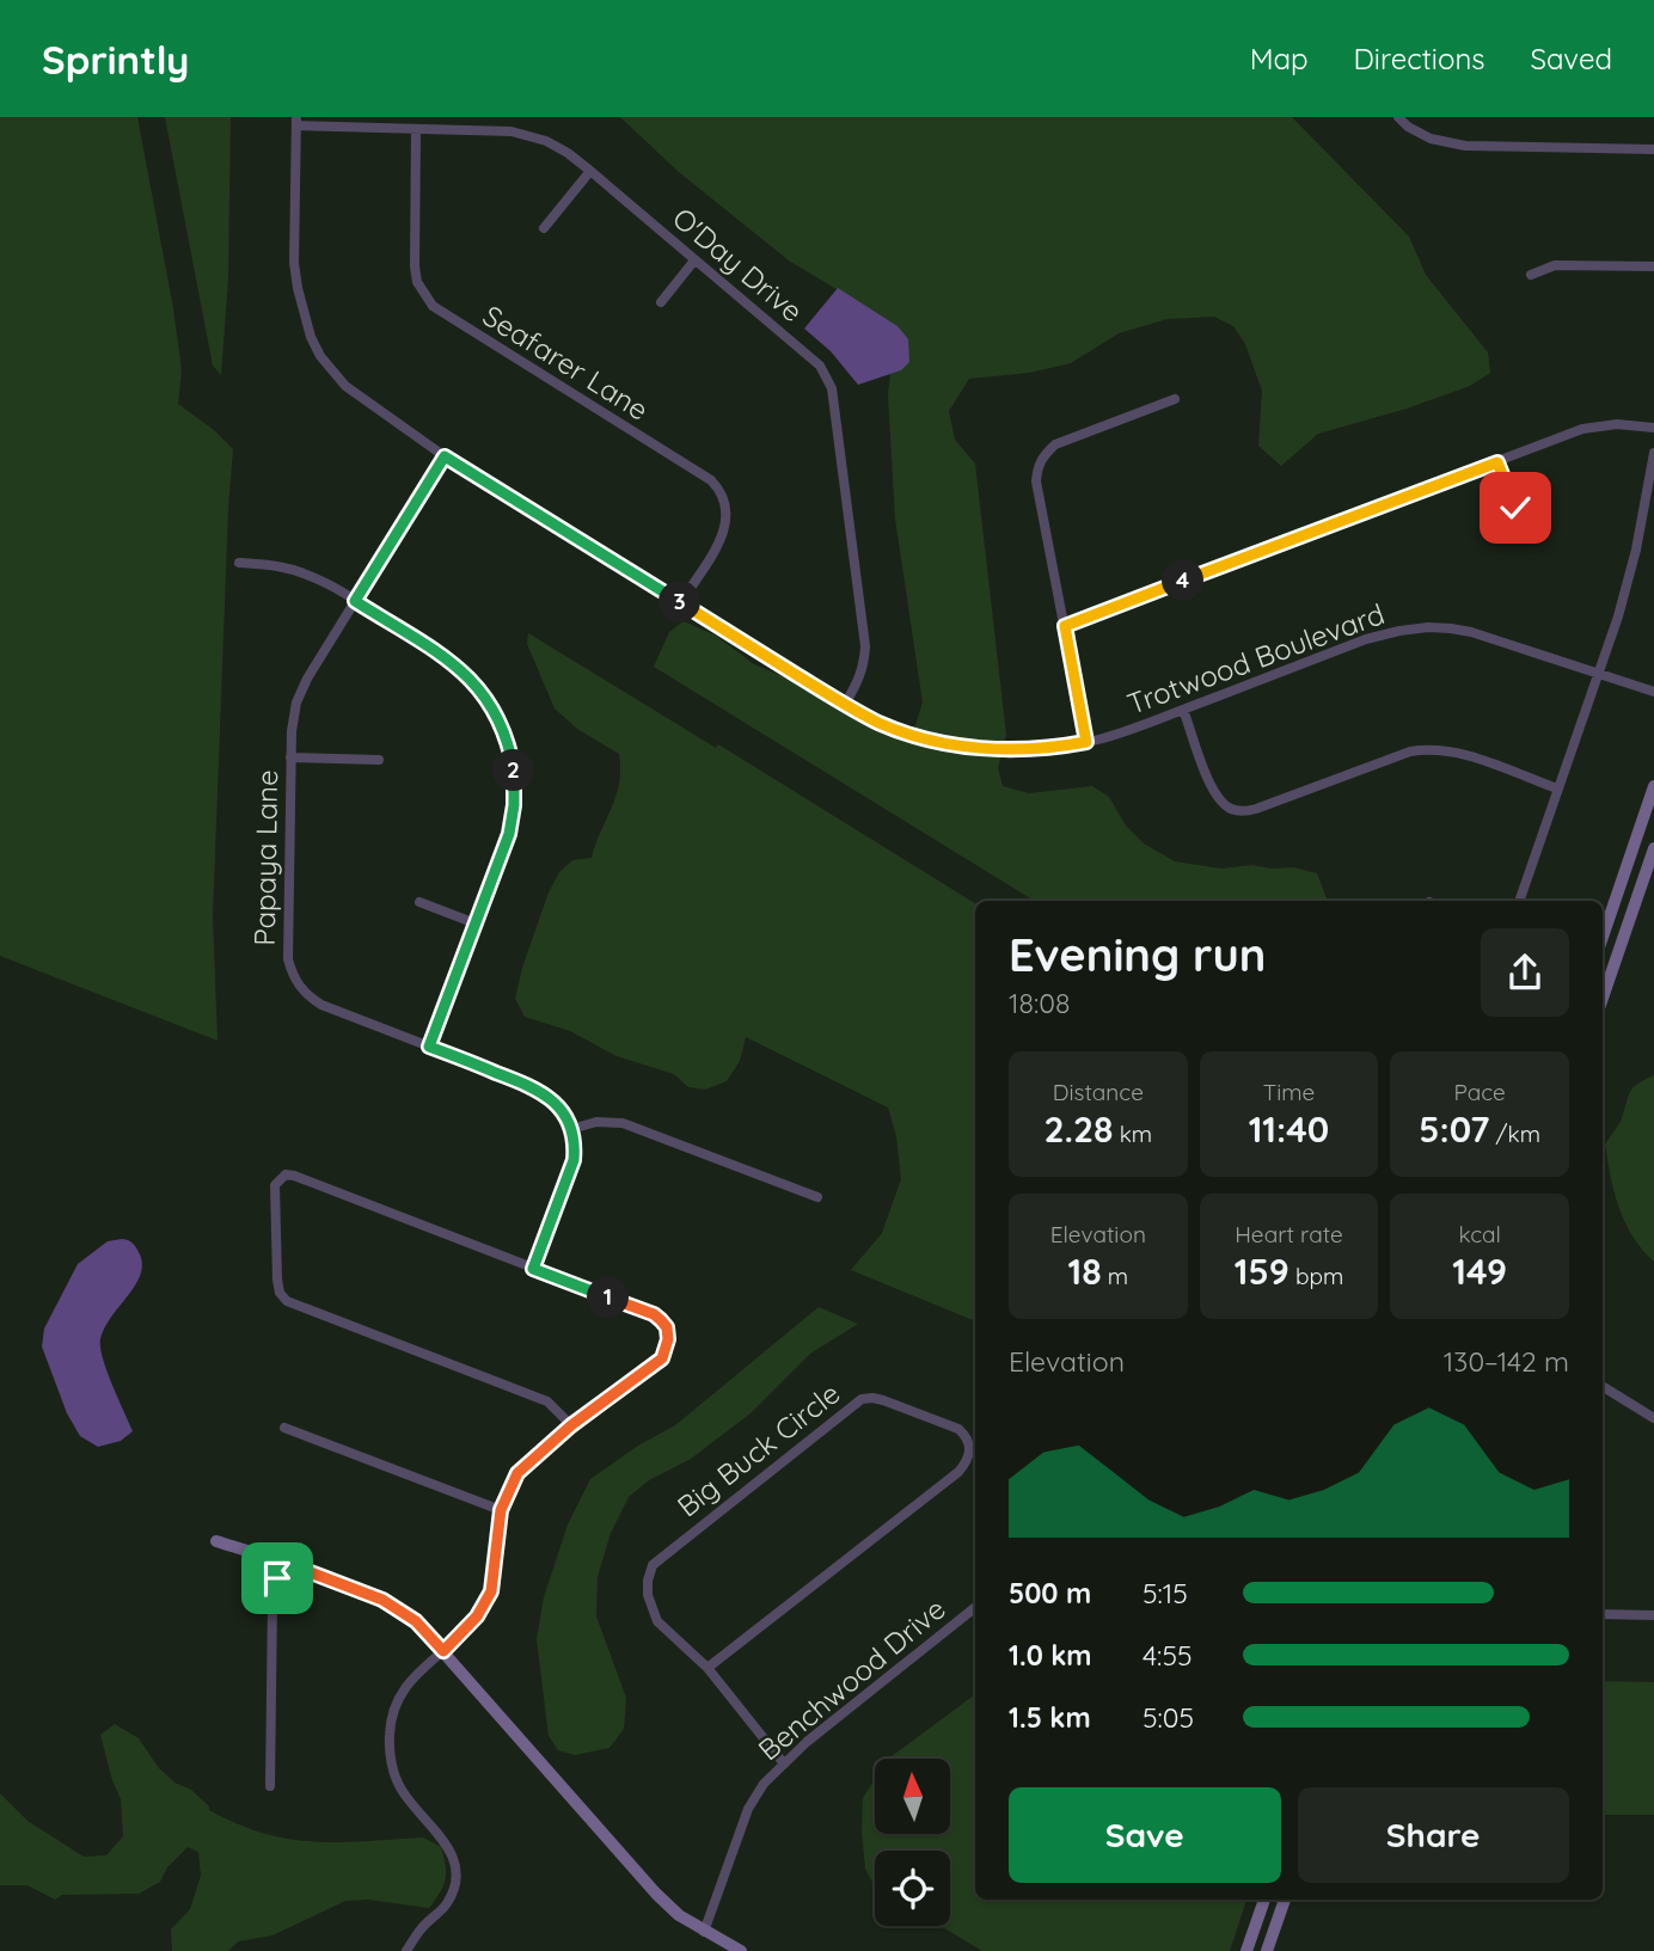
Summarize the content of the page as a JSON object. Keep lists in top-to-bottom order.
{
  "streets": {
    "street": [
      "O'Day Drive",
      "Seafarer Lane",
      "Trotwood Boulevard",
      "Papaya Lane",
      "Big Buck Circle",
      "Benchwood Drive"
    ]
  },
  "crossings": [
    ["O'Day Drive", "Seafarer Lane"],
    ["O'Day Drive", "Trotwood Boulevard"],
    ["Seafarer Lane", "Trotwood Boulevard"],
    ["Trotwood Boulevard", "Papaya Lane"],
    ["Big Buck Circle", "Benchwood Drive"]
  ],
  "north": "top",
  "page": {
    "header": "Sprintly",
    "nav": ["Map", "Directions", "Saved"],
    "pins": [
      "4",
      "3",
      "2",
      "1"
    ],
    "heading": ["Evening run", "18:08"],
    "stats": [
      ["Distance", "2.28 km"],
      ["Time", "11:40"],
      ["Pace", "5:07 /km"],
      ["Elevation", "18 m"],
      ["Heart rate", "159 bpm"],
      ["kcal", "149"]
    ],
    "chart": ["Elevation", "130–142 m"],
    "list": [
      {
        "name": "500 m",
        "note": "5:15"
      },
      {
        "name": "1.0 km",
        "note": "4:55"
      },
      {
        "name": "1.5 km",
        "note": "5:05"
      }
    ],
    "buttons": ["Save", "Share"]
  }
}
